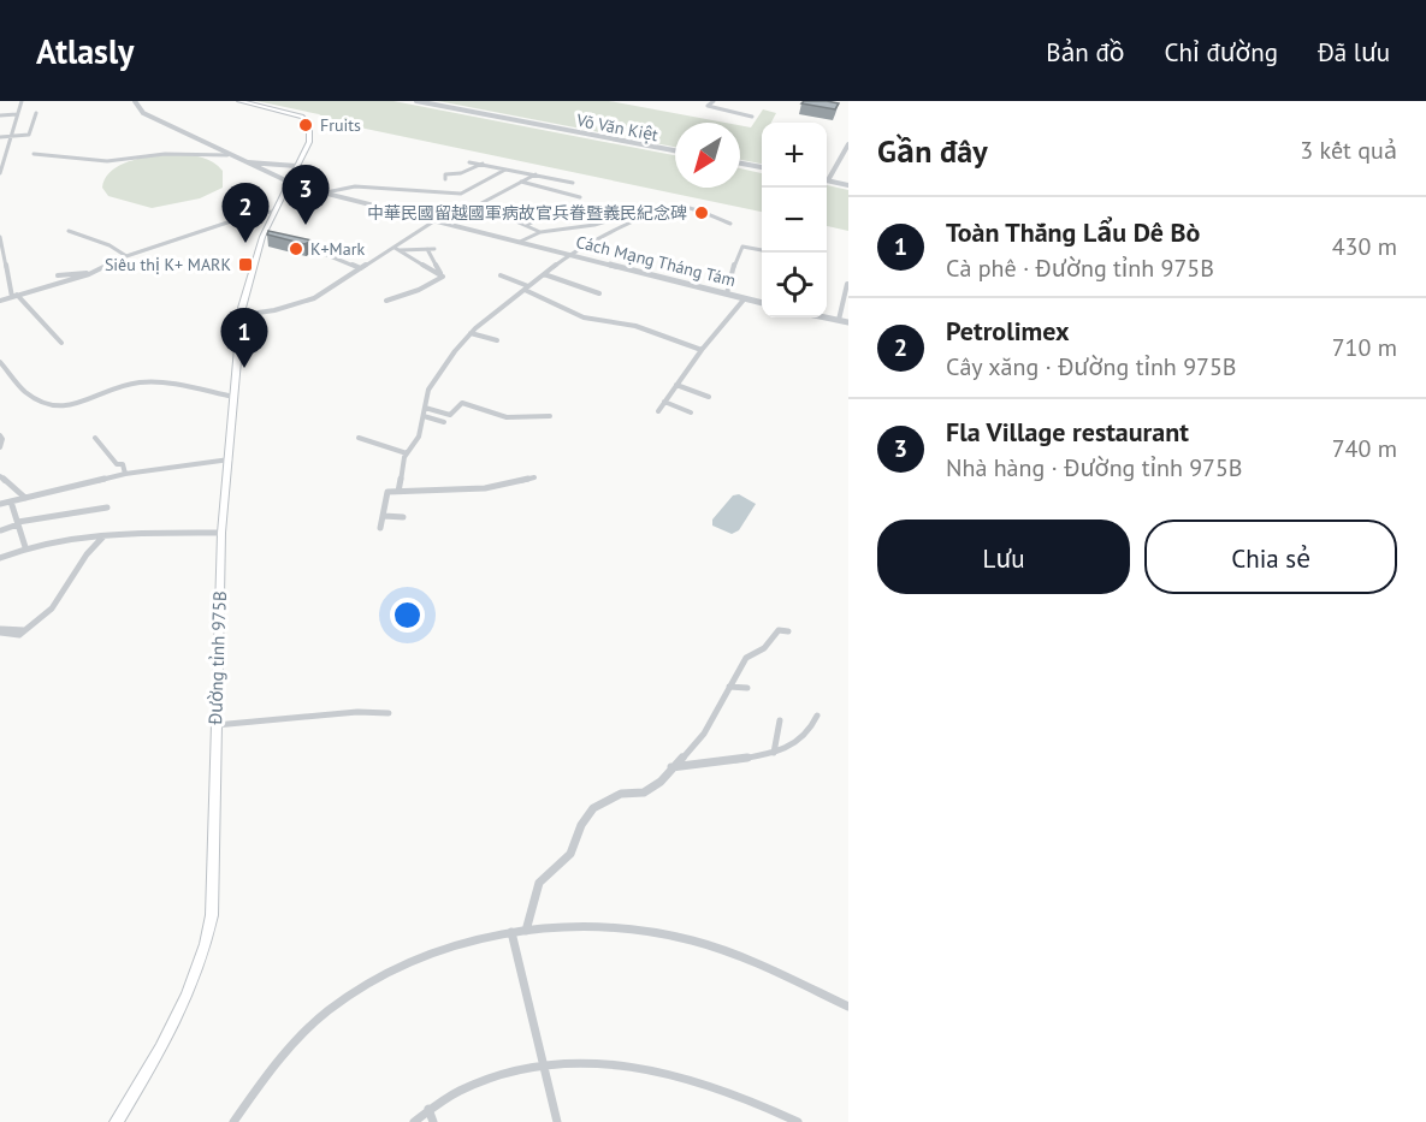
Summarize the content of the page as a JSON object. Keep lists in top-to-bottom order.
{
  "streets": {
    "main road": ["Đường tỉnh 975B"],
    "street": ["Võ Văn Kiệt", "Cách Mạng Tháng Tám"]
  },
  "crossings": [
    ["Cách Mạng Tháng Tám", "Đường tỉnh 975B"]
  ],
  "places": {
    "other": ["Fruits", "中華民國留越國軍病故官兵眷暨義民紀念碑", "K+Mark"],
    "transit": ["Siêu thị K+ MARK"]
  },
  "north": "bottom left",
  "page": {
    "header": "Atlasly",
    "nav": ["Bản đồ", "Chỉ đường", "Đã lưu"],
    "heading": ["Gần đây", "3 kết quả"],
    "map_buttons": ["+", "−"],
    "pins": ["3", "2", "1"],
    "list": [
      {
        "mark": "1",
        "name": "Toàn Thắng Lẩu Dê Bò",
        "note": "Cà phê · Đường tỉnh 975B",
        "value": "430 m"
      },
      {
        "mark": "2",
        "name": "Petrolimex",
        "note": "Cây xăng · Đường tỉnh 975B",
        "value": "710 m"
      },
      {
        "mark": "3",
        "name": "Fla Village restaurant",
        "note": "Nhà hàng · Đường tỉnh 975B",
        "value": "740 m"
      }
    ],
    "buttons": ["Lưu", "Chia sẻ"]
  }
}
